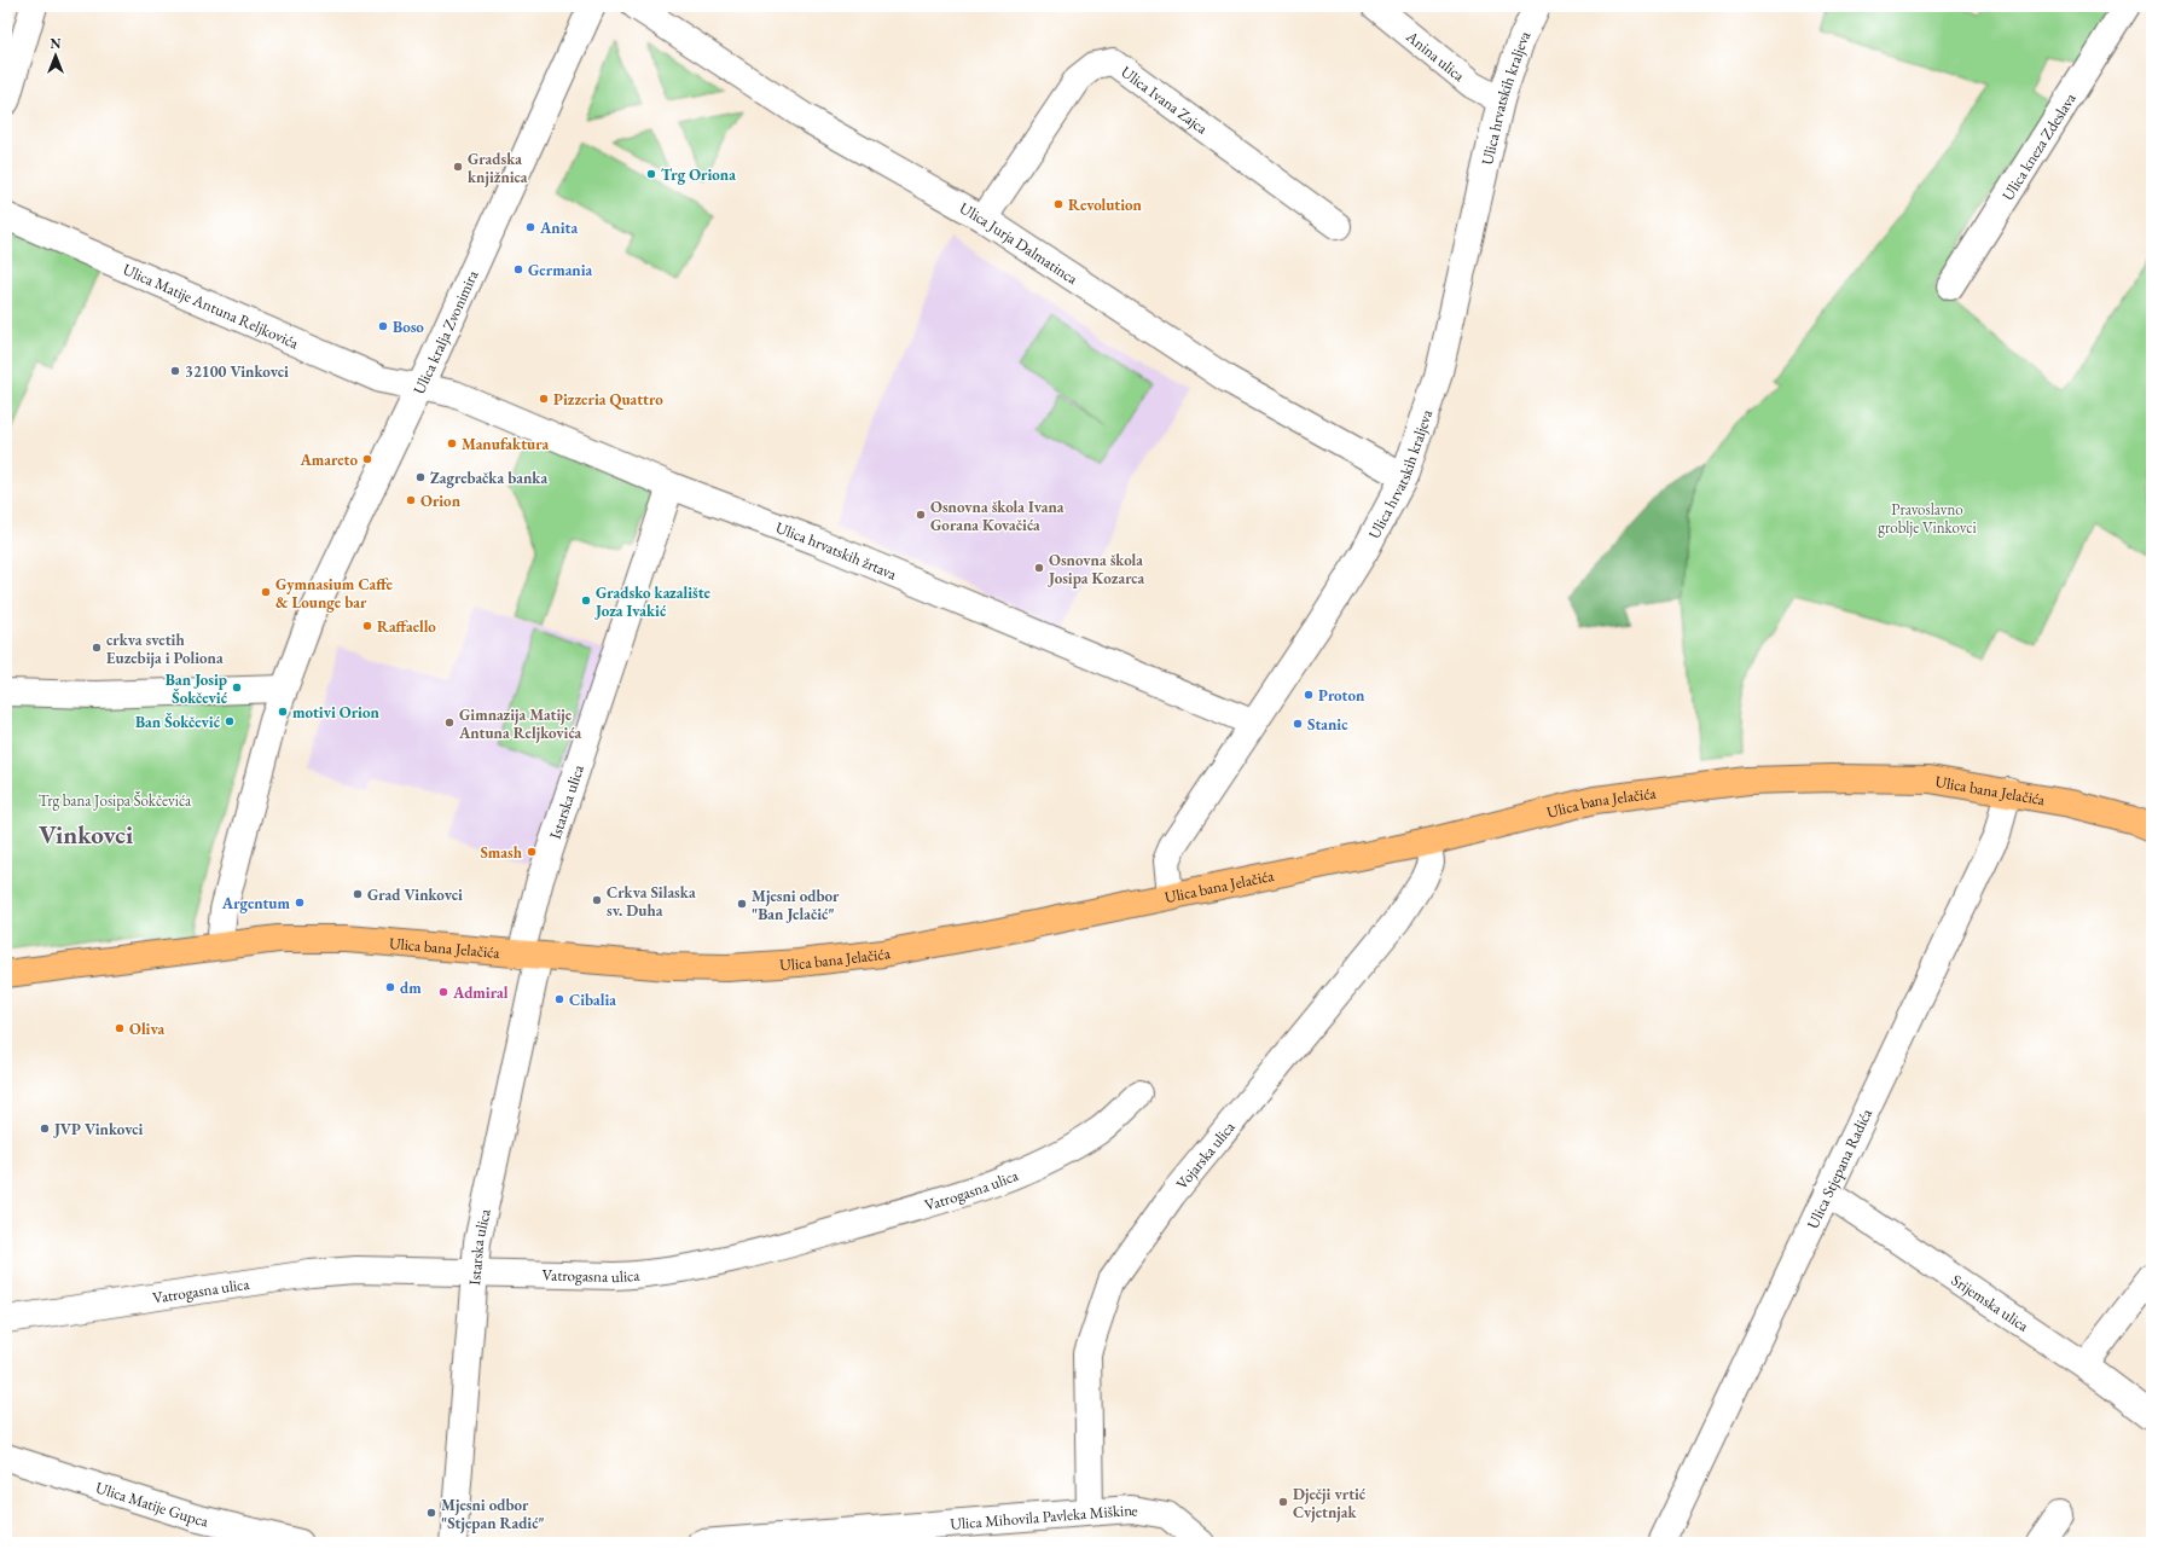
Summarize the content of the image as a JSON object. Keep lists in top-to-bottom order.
{
  "streets": {
    "main road": ["Ulica bana Jelačića"],
    "street": [
      "Anina ulica",
      "Ulica hrvatskih kraljeva",
      "Ulica Ivana Zajca",
      "Ulica kneza Zdeslava",
      "Ulica Jurja Dalmatinca",
      "Ulica Matije Antuna Reljkovića",
      "Ulica kralja Zvonimira",
      "Ulica hrvatskih žrtava",
      "Istarska ulica",
      "Vojarska ulica",
      "Ulica Stjepana Radića",
      "Vatrogasna ulica",
      "Srijemska ulica",
      "Ulica Matije Gupca",
      "Ulica Mihovila Pavleka Miškine"
    ]
  },
  "crossings": [
    ["Anina ulica", "Ulica hrvatskih kraljeva"],
    ["Ulica hrvatskih kraljeva", "Ulica Jurja Dalmatinca"],
    ["Ulica hrvatskih kraljeva", "Ulica hrvatskih žrtava"],
    ["Ulica hrvatskih kraljeva", "Ulica bana Jelačića"],
    ["Ulica Ivana Zajca", "Ulica Jurja Dalmatinca"],
    ["Ulica Matije Antuna Reljkovića", "Ulica kralja Zvonimira"],
    ["Ulica Matije Antuna Reljkovića", "Ulica hrvatskih žrtava"],
    ["Ulica kralja Zvonimira", "Ulica hrvatskih žrtava"],
    ["Ulica hrvatskih žrtava", "Istarska ulica"],
    ["Ulica bana Jelačića", "Istarska ulica"],
    ["Ulica bana Jelačića", "Vojarska ulica"],
    ["Ulica bana Jelačića", "Ulica Stjepana Radića"],
    ["Istarska ulica", "Vatrogasna ulica"],
    ["Vojarska ulica", "Ulica Mihovila Pavleka Miškine"],
    ["Ulica Stjepana Radića", "Srijemska ulica"]
  ],
  "districts": ["Vinkovci"],
  "parks": ["Pravoslavno groblje Vinkovci", "Trg bana Josipa Šokčevića"],
  "places": [
    "Gradska knjižnica",
    "Trg Oriona",
    "Revolution",
    "Anita",
    "Germania",
    "Boso",
    "32100 Vinkovci",
    "Pizzeria Quattro",
    "Manufaktura",
    "Amareto",
    "Zagrebačka banka",
    "Orion",
    "Osnovna škola Ivana Gorana Kovačića",
    "Osnovna škola Josipa Kozarca",
    "Gymnasium Caffe & Lounge bar",
    "Gradsko kazalište Joza Ivakić",
    "Raffaello",
    "crkva svetih Euzebija i Poliona",
    "Ban Josip Šokčević",
    "Proton",
    "motivi Orion",
    "Ban Šokčević",
    "Gimnazija Matije Antuna Reljkovića",
    "Stanic",
    "Smash",
    "Grad Vinkovci",
    "Crkva Silaska sv. Duha",
    "Argentum",
    "Mjesni odbor \"Ban Jelačić\"",
    "dm",
    "Admiral",
    "Cibalia",
    "Oliva",
    "JVP Vinkovci",
    "Dječji vrtić Cvjetnjak",
    "Mjesni odbor \"Stjepan Radić\""
  ],
  "north": "top"
}
